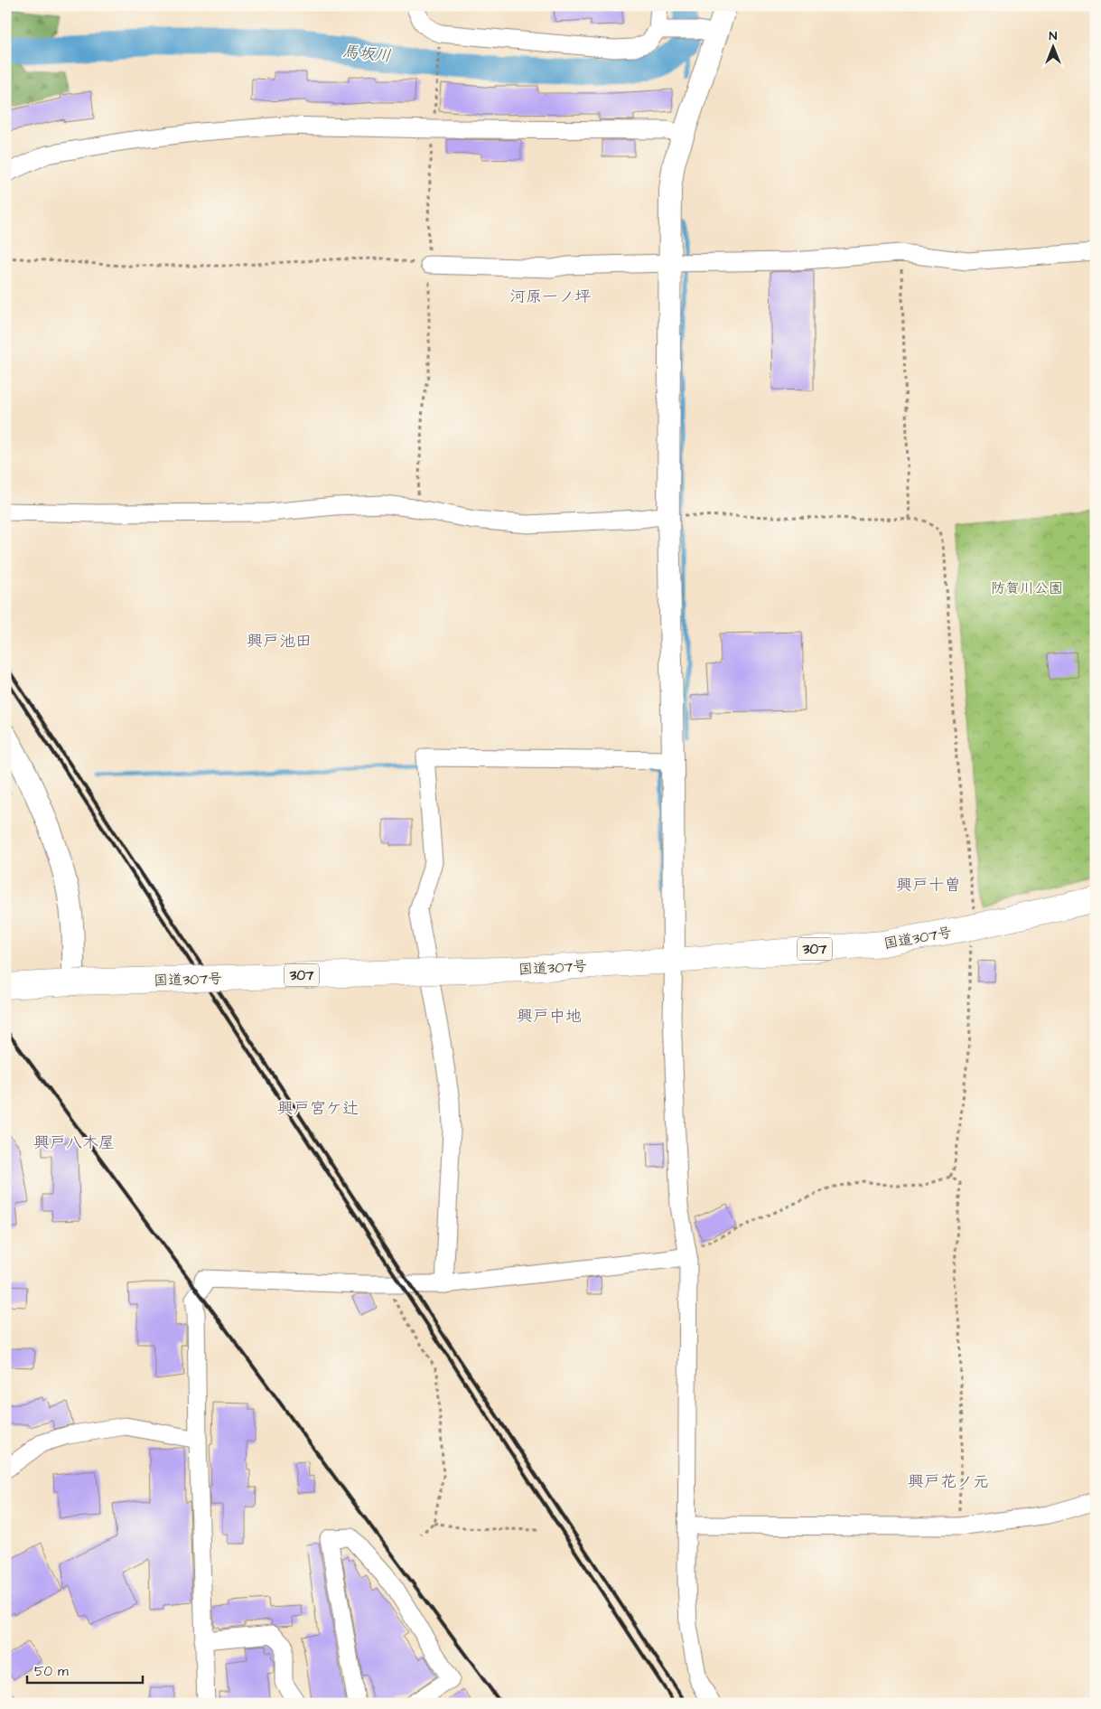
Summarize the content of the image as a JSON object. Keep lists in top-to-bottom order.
{
  "streets": {
    "highway": ["国道307号", "307"]
  },
  "districts": [
    "河原一ノ坪",
    "興戸池田",
    "興戸十曽",
    "興戸中地",
    "興戸宮ケ辻",
    "興戸八木屋",
    "興戸花ノ元"
  ],
  "water": ["馬坂川"],
  "parks": ["防賀川公園"],
  "scale_bar": "50 m",
  "north": "top"
}
